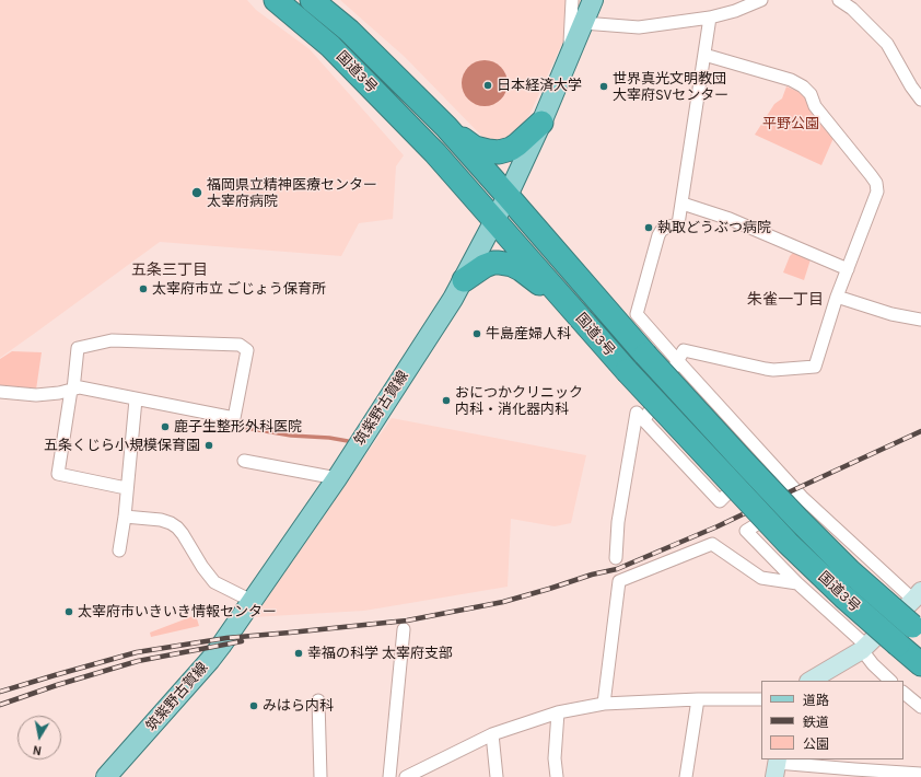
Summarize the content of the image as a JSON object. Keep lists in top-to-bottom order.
{
  "streets": {
    "highway": ["国道3号"],
    "main road": ["筑紫野古賀線"]
  },
  "crossings": [
    ["国道3号", "筑紫野古賀線"]
  ],
  "districts": ["五条三丁目", "朱雀一丁目"],
  "parks": ["平野公園"],
  "places": [
    "日本経済大学",
    "世界真光文明教団 大宰府SVセンター",
    "福岡県立精神医療センター 太宰府病院",
    "執取どうぶつ病院",
    "太宰府市立 ごじょう保育所",
    "牛島産婦人科",
    "おにつかクリニック 内科・消化器内科",
    "鹿子生整形外科医院",
    "五条くじら小規模保育園",
    "太宰府市いきいき情報センター",
    "幸福の科学 太宰府支部",
    "みはら内科"
  ],
  "legend": ["道路", "鉄道", "公園"],
  "north": "bottom"
}
